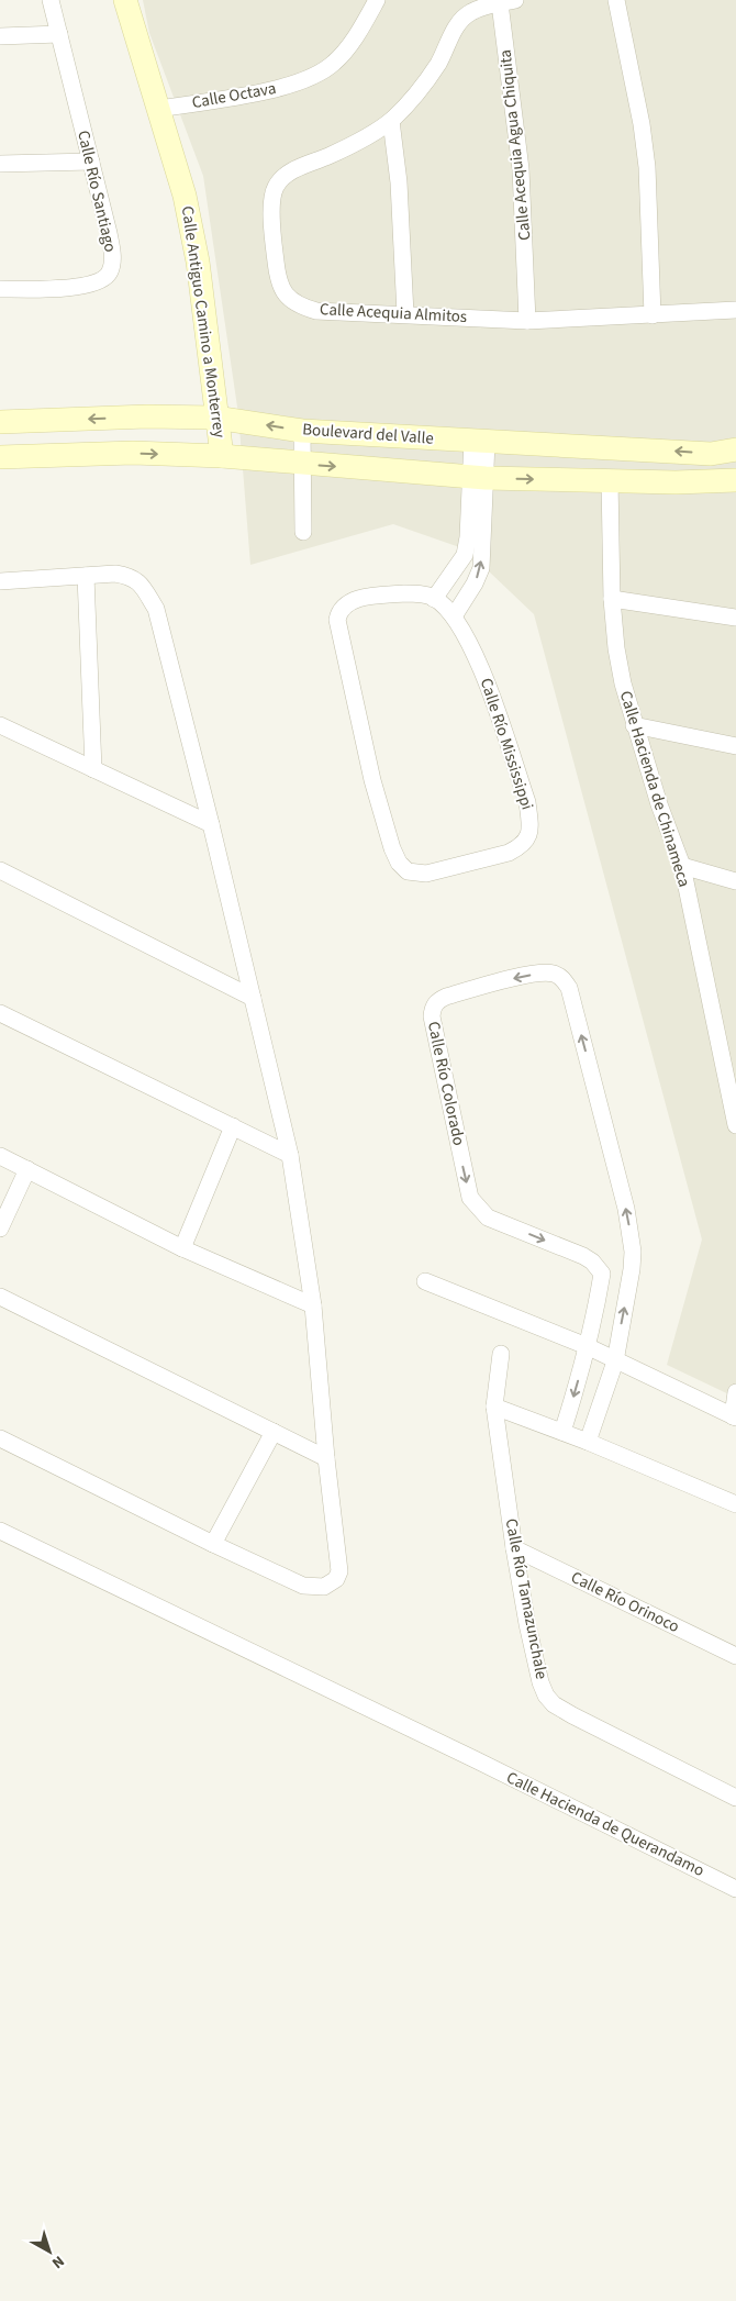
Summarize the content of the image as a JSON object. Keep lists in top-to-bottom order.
{
  "streets": {
    "street": [
      "Calle Octava",
      "Calle Acequia Agua Chiquita",
      "Calle Río Santiago",
      "Calle Acequia Almitos",
      "Calle Antiguo Camino a Monterrey",
      "Boulevard del Valle",
      "Calle Río Mississippi",
      "Calle Hacienda de Chinameca",
      "Calle Río Colorado",
      "Calle Río Tamazunchale",
      "Calle Río Orinoco",
      "Calle Hacienda de Querandamo"
    ]
  },
  "crossings": [
    ["Calle Octava", "Calle Antiguo Camino a Monterrey"],
    ["Calle Acequia Agua Chiquita", "Calle Acequia Almitos"],
    ["Calle Antiguo Camino a Monterrey", "Boulevard del Valle"],
    ["Boulevard del Valle", "Calle Hacienda de Chinameca"],
    ["Calle Río Tamazunchale", "Calle Río Orinoco"]
  ],
  "north": "bottom right"
}
